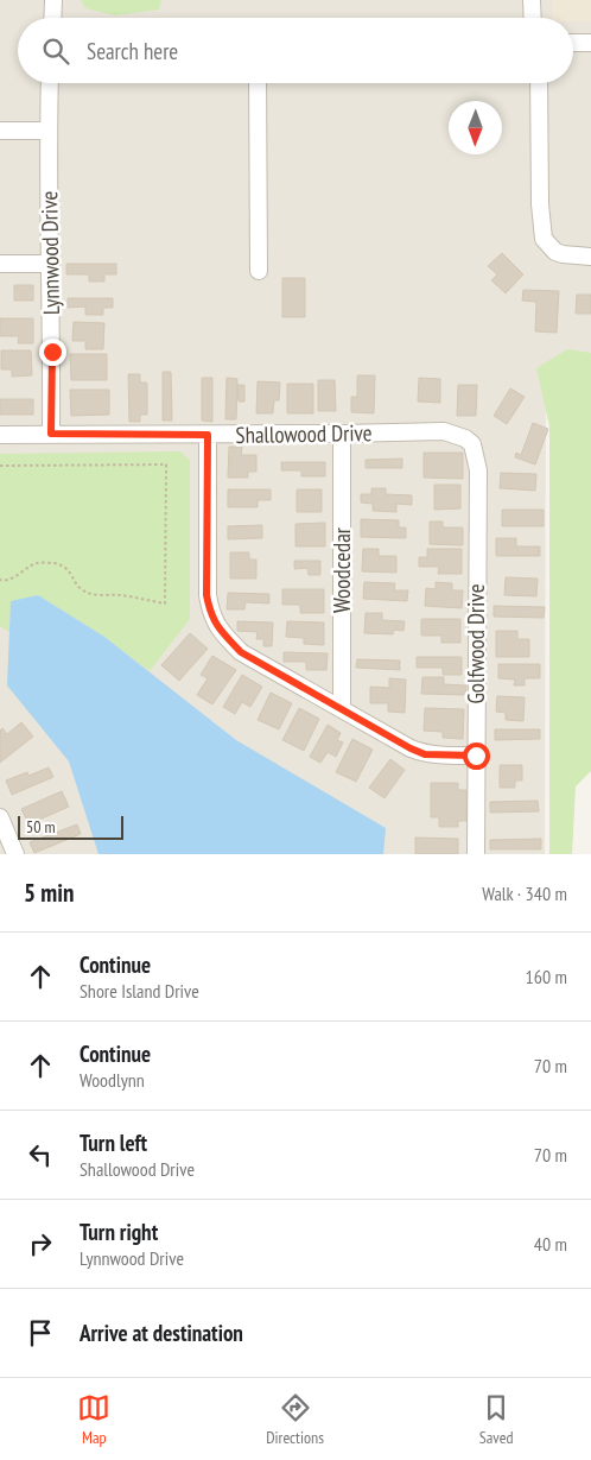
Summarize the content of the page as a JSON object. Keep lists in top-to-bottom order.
{
  "streets": {
    "street": [
      "Lynnwood Drive",
      "Shallowood Drive",
      "Woodcedar",
      "Golfwood Drive"
    ]
  },
  "crossings": [
    ["Lynnwood Drive", "Shallowood Drive"],
    ["Shallowood Drive", "Woodcedar"],
    ["Shallowood Drive", "Golfwood Drive"]
  ],
  "scale_bar": "50 m",
  "north": "bottom",
  "page": {
    "search": "Search here",
    "scale": "50 m",
    "heading": ["5 min", "Walk · 340 m"],
    "list": [
      ["Continue", "Shore Island Drive", "160 m"],
      ["Continue", "Woodlynn", "70 m"],
      ["Turn left", "Shallowood Drive", "70 m"],
      ["Turn right", "Lynnwood Drive", "40 m"],
      "Arrive at destination"
    ],
    "nav": ["Map", "Directions", "Saved"]
  }
}
